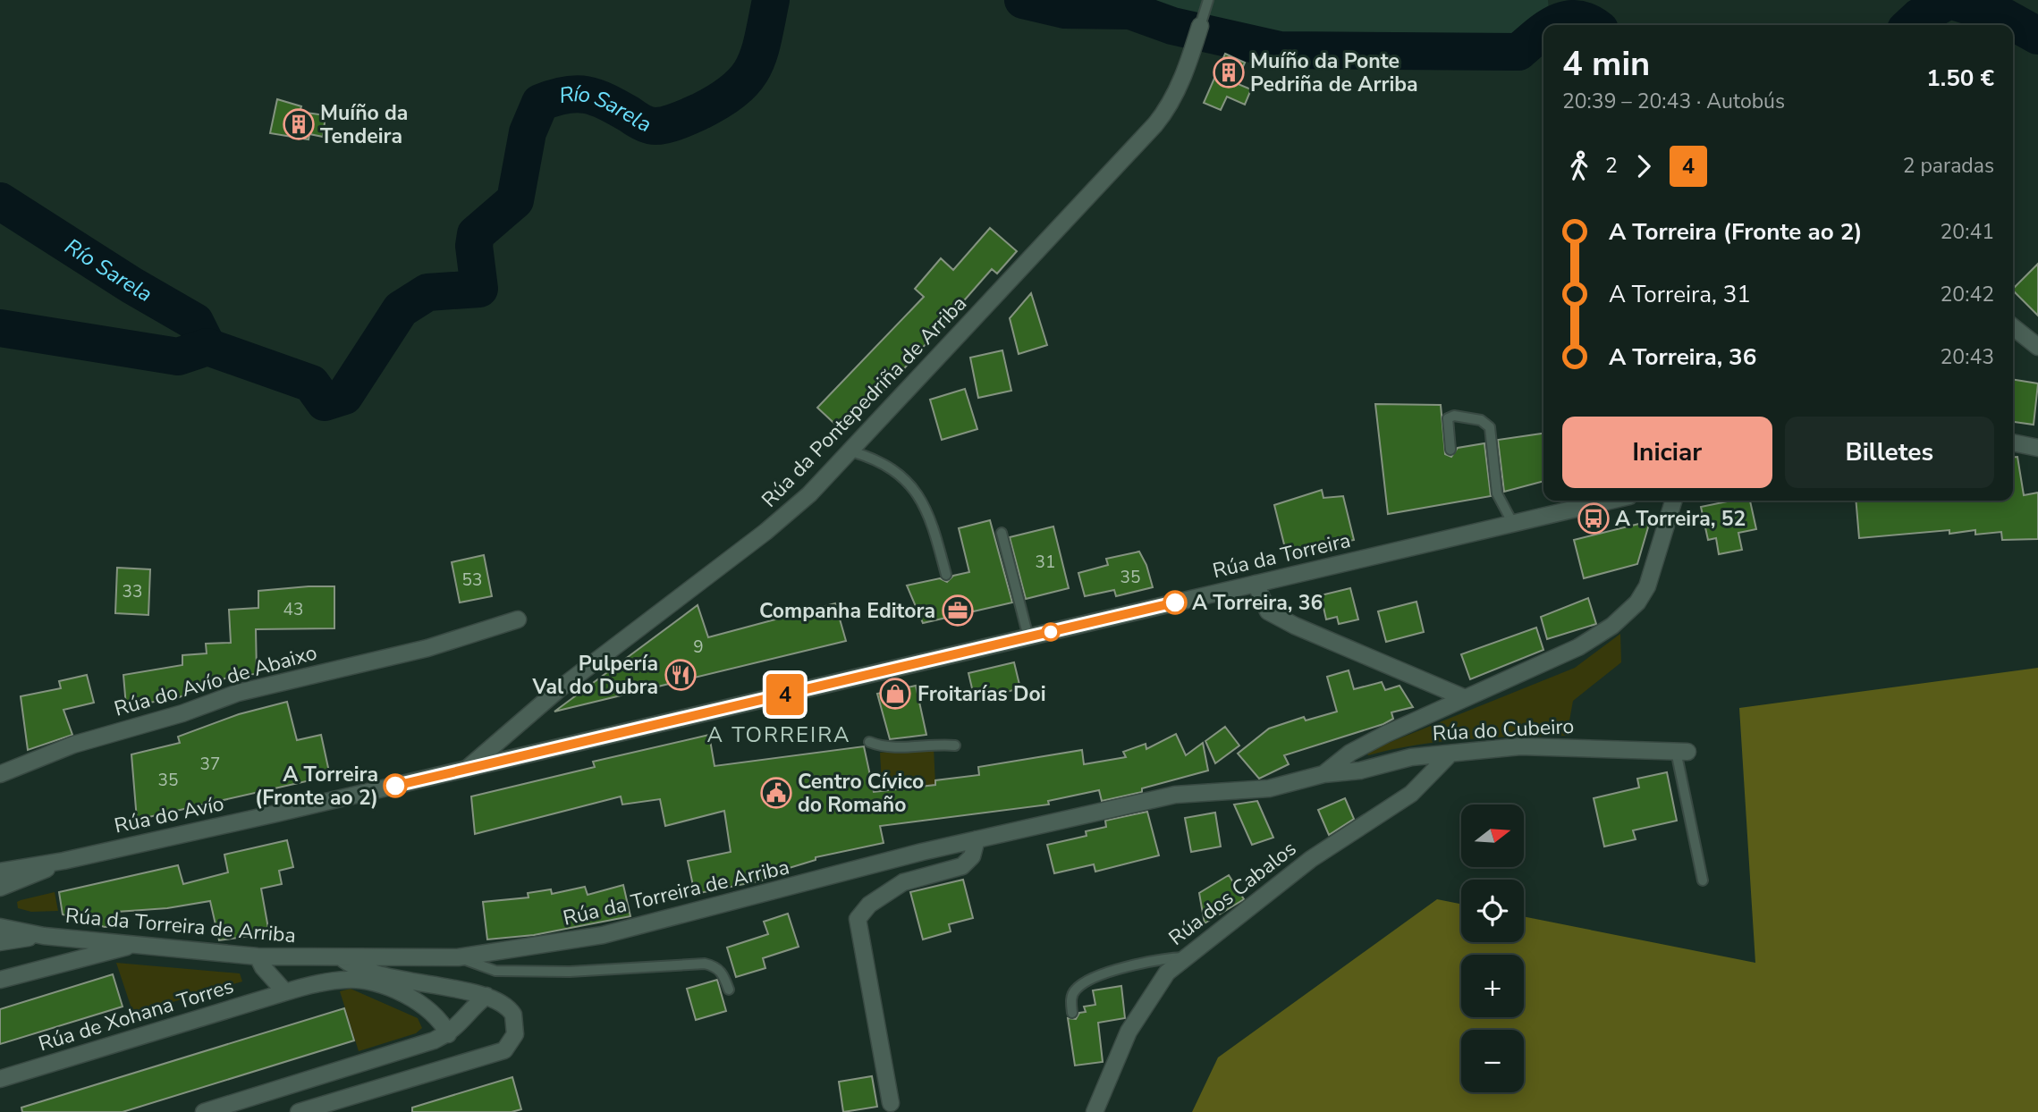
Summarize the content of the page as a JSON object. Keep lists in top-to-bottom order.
{
  "streets": {
    "street": [
      "Rúa da Pontepedriña de Arriba",
      "Rúa da Torreira",
      "Rúa do Avío de Abaixo",
      "Rúa do Cubeiro",
      "Rúa do Avío",
      "Rúa da Torreira de Arriba",
      "Rúa dos Cabalos",
      "Rúa de Xohana Torres"
    ]
  },
  "crossings": [
    ["Rúa da Pontepedriña de Arriba", "Rúa da Torreira"],
    ["Rúa da Pontepedriña de Arriba", "Rúa do Avío"],
    ["Rúa da Torreira", "Rúa do Avío"],
    ["Rúa do Cubeiro", "Rúa da Torreira de Arriba"],
    ["Rúa do Cubeiro", "Rúa dos Cabalos"]
  ],
  "districts": ["A TORREIRA"],
  "water": ["Río Sarela"],
  "places": {
    "building": ["Muíño da Ponte Pedriña de Arriba", "Muíño da Tendeira"],
    "bus stop": ["A Torreira, 52"],
    "other": ["A Torreira, 36", "A Torreira (Fronte ao 2)"],
    "office": ["Companha Editora"],
    "restaurant": ["Pulpería Val do Dubra"],
    "shop": ["Froitarías Doi"],
    "public building": ["Centro Cívico do Romaño"]
  },
  "lines": ["bus line 4"],
  "house_numbers": [
    "31",
    "35",
    "53",
    "33",
    "43",
    "9",
    "37",
    "35"
  ],
  "north": "right",
  "page": {
    "on_map": "4",
    "heading": ["4 min", "20:39 – 20:43 · Autobús", "1.50 €"],
    "legs": ["2", "4", "2 paradas"],
    "list": [
      {
        "name": "A Torreira (Fronte ao 2)",
        "value": "20:41"
      },
      {
        "name": "A Torreira, 31",
        "value": "20:42"
      },
      {
        "name": "A Torreira, 36",
        "value": "20:43"
      }
    ],
    "buttons": ["Iniciar", "Billetes"],
    "map_buttons": ["+", "−"]
  }
}
